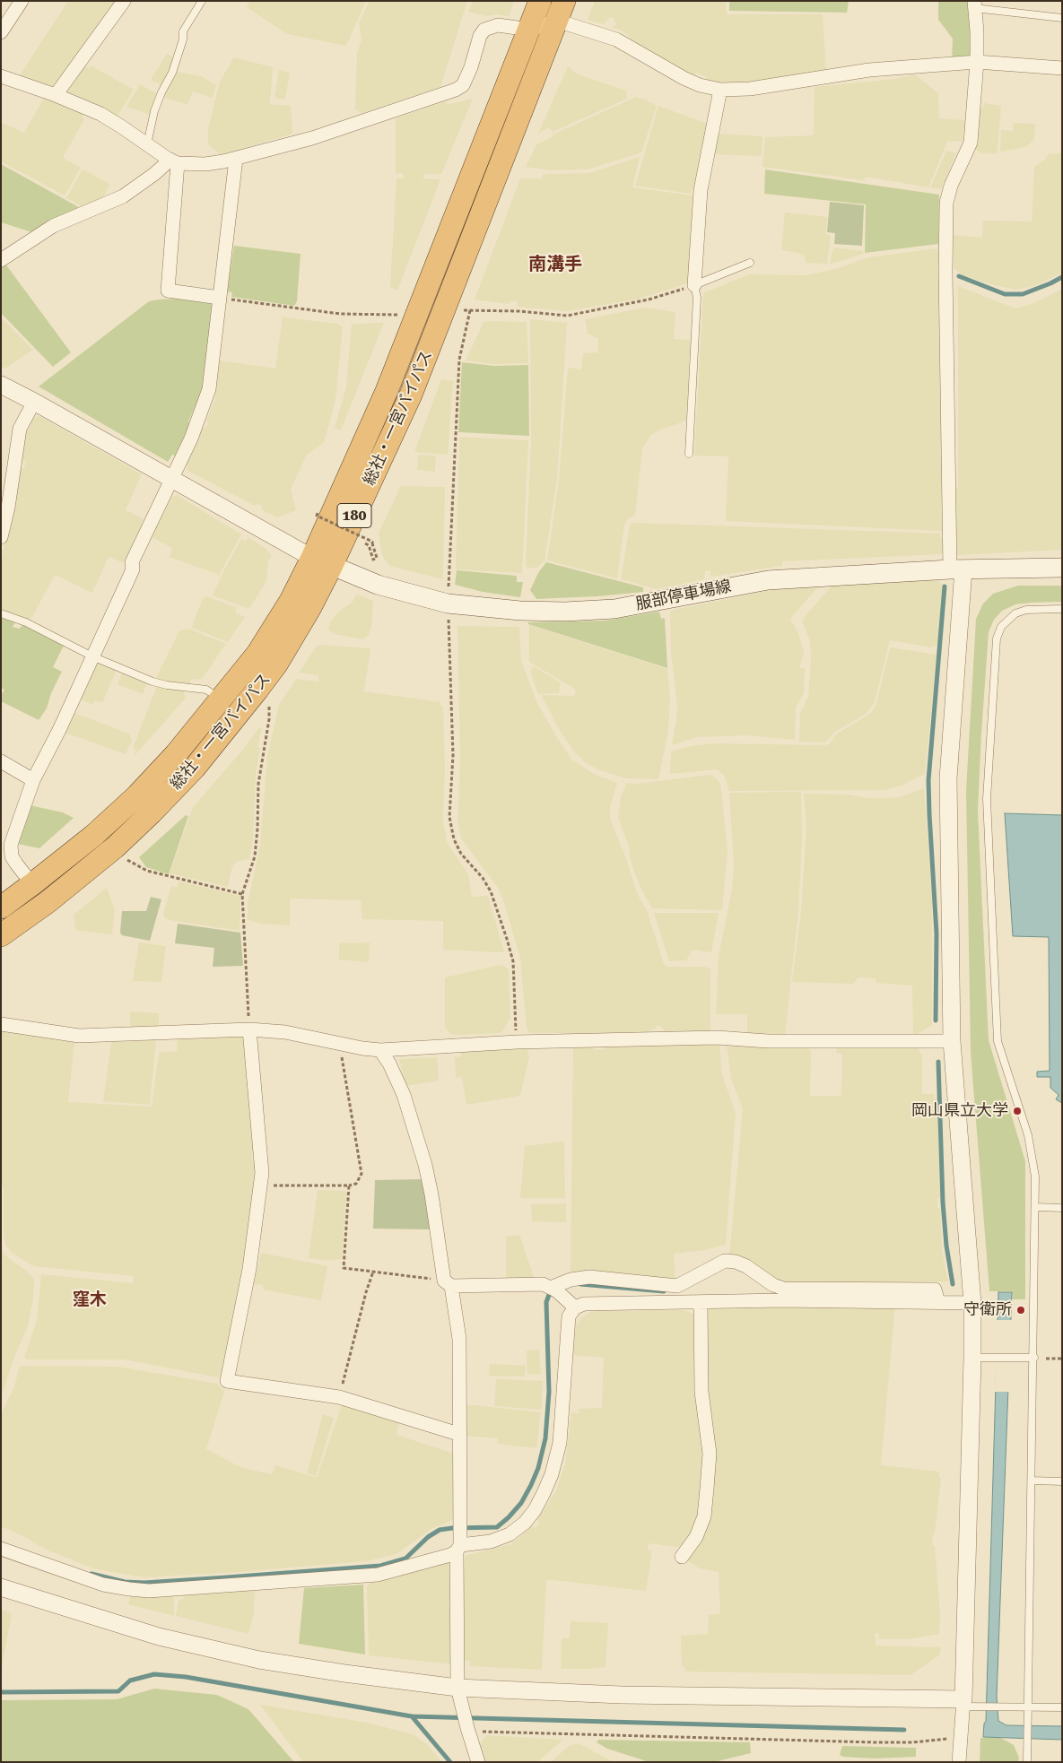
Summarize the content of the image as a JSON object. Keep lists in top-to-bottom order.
{
  "streets": {
    "highway": ["総社・一宮バイパス", "180"],
    "main road": ["服部停車場線"]
  },
  "crossings": [
    ["総社・一宮バイパス", "服部停車場線"]
  ],
  "districts": ["南溝手", "窪木"],
  "places": ["岡山県立大学", "守衛所"]
}
